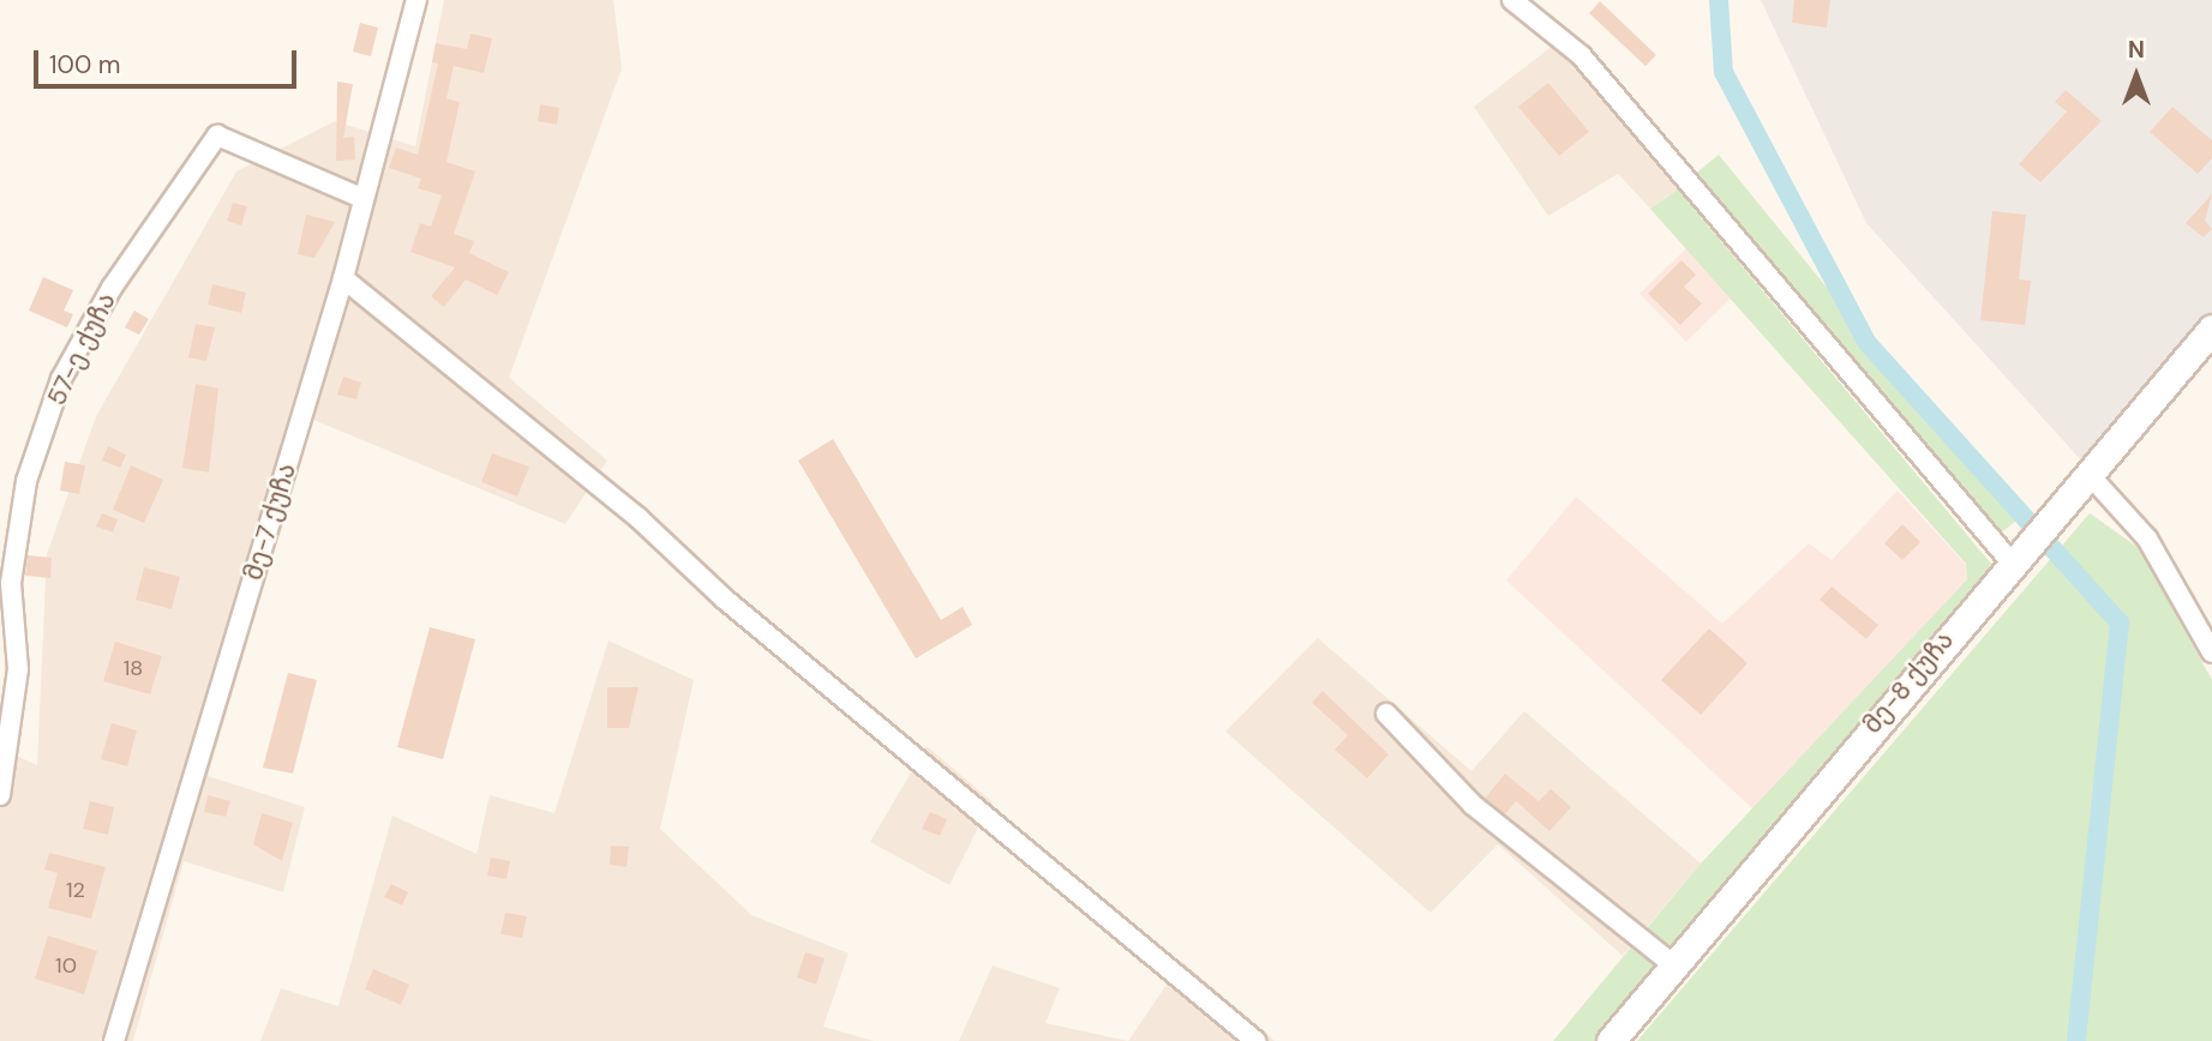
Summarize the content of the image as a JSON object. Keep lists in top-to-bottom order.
{
  "streets": {
    "street": ["57-ე ქუჩა", "მე-7 ქუჩა", "მე-8 ქუჩა"]
  },
  "crossings": [
    ["57-ე ქუჩა", "მე-7 ქუჩა"]
  ],
  "house_numbers": ["18", "12", "10"],
  "scale_bar": "100 m",
  "north": "top"
}
